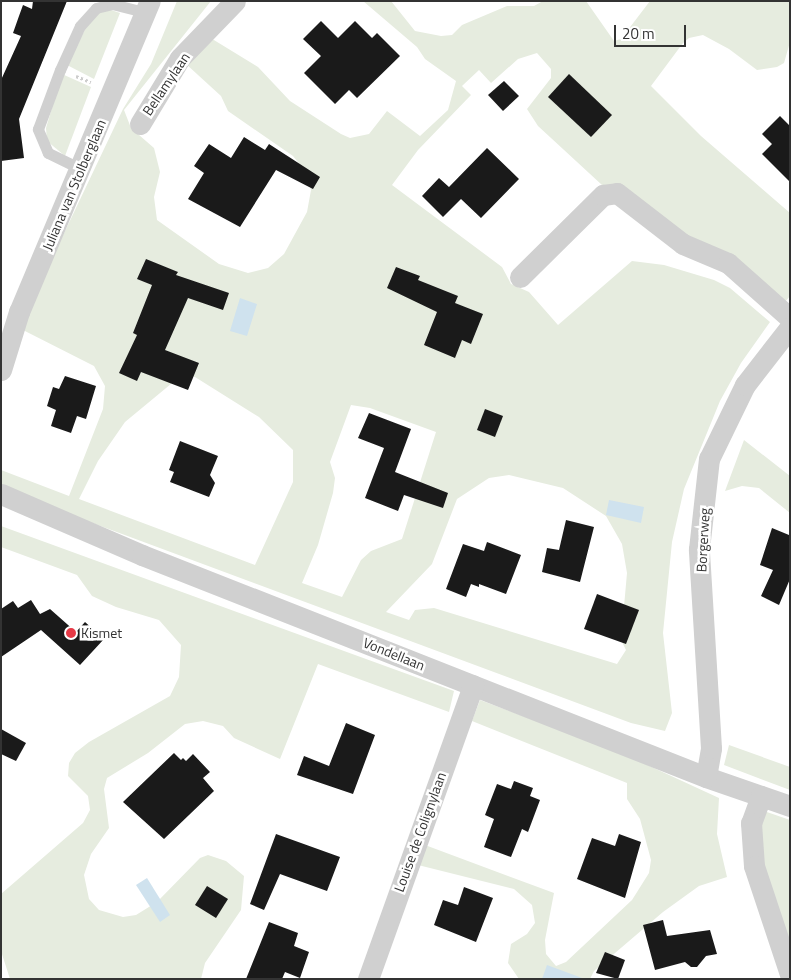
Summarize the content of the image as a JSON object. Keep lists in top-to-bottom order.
{
  "streets": {
    "street": [
      "Bellamylaan",
      "Juliana van Stolberglaan",
      "Borgerweg",
      "Vondellaan",
      "Louise de Colignylaan"
    ]
  },
  "crossings": [
    ["Borgerweg", "Vondellaan"],
    ["Vondellaan", "Louise de Colignylaan"]
  ],
  "places": ["Kismet"],
  "scale_bar": "20 m"
}
